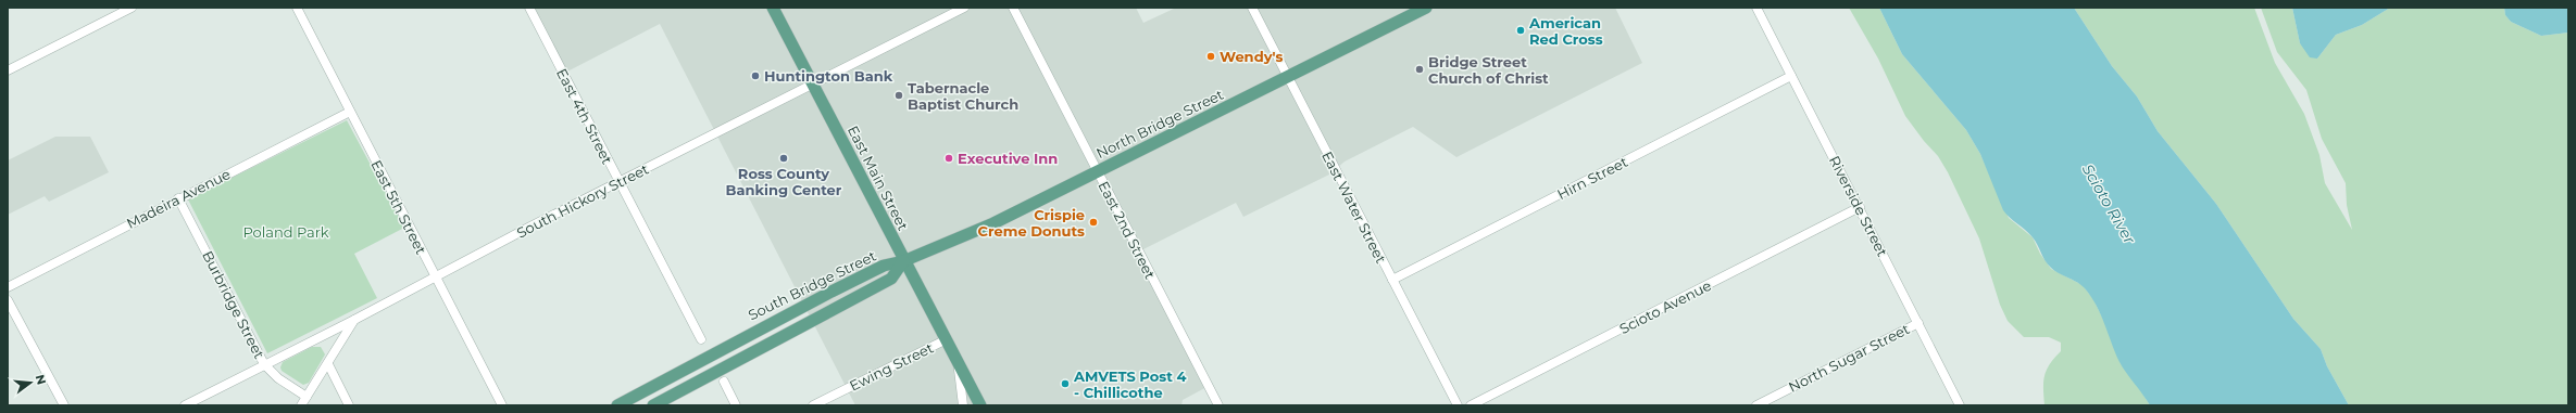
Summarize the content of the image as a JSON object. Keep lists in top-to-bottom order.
{
  "streets": {
    "main road": ["North Bridge Street", "East Main Street", "South Bridge Street"],
    "street": [
      "East 4th Street",
      "Hirn Street",
      "Madeira Avenue",
      "South Hickory Street",
      "Riverside Street",
      "East 5th Street",
      "East Water Street",
      "East 2nd Street",
      "Burbridge Street",
      "Scioto Avenue",
      "North Sugar Street",
      "Ewing Street"
    ]
  },
  "crossings": [
    ["East 4th Street", "South Hickory Street"],
    ["North Bridge Street", "East Main Street"],
    ["North Bridge Street", "East Water Street"],
    ["North Bridge Street", "East 2nd Street"],
    ["North Bridge Street", "South Bridge Street"],
    ["East Main Street", "South Hickory Street"],
    ["East Main Street", "South Bridge Street"],
    ["East Main Street", "Ewing Street"],
    ["Hirn Street", "Riverside Street"],
    ["Hirn Street", "East Water Street"],
    ["Madeira Avenue", "East 5th Street"],
    ["Madeira Avenue", "Burbridge Street"],
    ["South Hickory Street", "East 5th Street"],
    ["South Hickory Street", "Burbridge Street"],
    ["Riverside Street", "Scioto Avenue"],
    ["Riverside Street", "North Sugar Street"]
  ],
  "water": ["Scioto River"],
  "parks": ["Poland Park"],
  "places": [
    "American Red Cross",
    "Wendy's",
    "Bridge Street Church of Christ",
    "Huntington Bank",
    "Tabernacle Baptist Church",
    "Ross County Banking Center",
    "Executive Inn",
    "Crispie Creme Donuts",
    "AMVETS Post 4 - Chillicothe"
  ],
  "north": "right"
}
